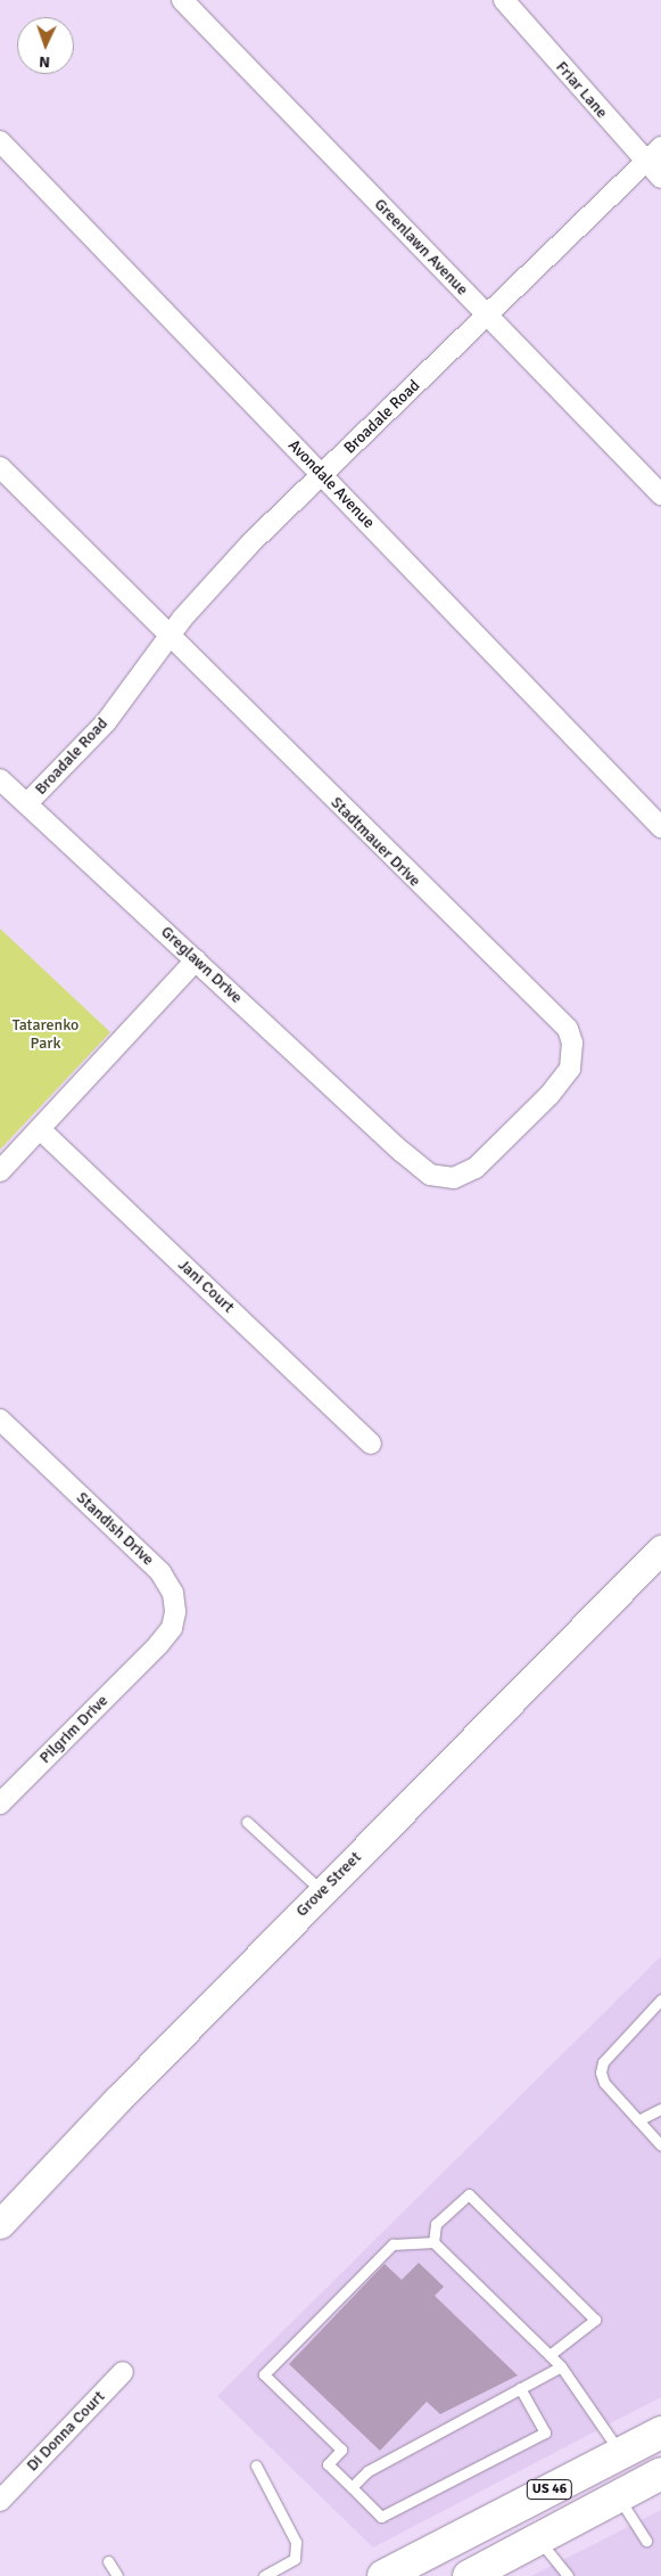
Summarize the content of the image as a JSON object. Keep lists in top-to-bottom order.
{
  "streets": {
    "highway": ["US 46"],
    "street": [
      "Friar Lane",
      "Greenlawn Avenue",
      "Broadale Road",
      "Avondale Avenue",
      "Stadtmauer Drive",
      "Greglawn Drive",
      "Jani Court",
      "Standish Drive",
      "Pilgrim Drive",
      "Grove Street",
      "Di Donna Court"
    ]
  },
  "crossings": [
    ["Friar Lane", "Broadale Road"],
    ["Greenlawn Avenue", "Broadale Road"],
    ["Broadale Road", "Avondale Avenue"],
    ["Broadale Road", "Stadtmauer Drive"],
    ["Broadale Road", "Greglawn Drive"],
    ["Stadtmauer Drive", "Greglawn Drive"],
    ["Standish Drive", "Pilgrim Drive"]
  ],
  "parks": ["Tatarenko Park"],
  "north": "bottom"
}
